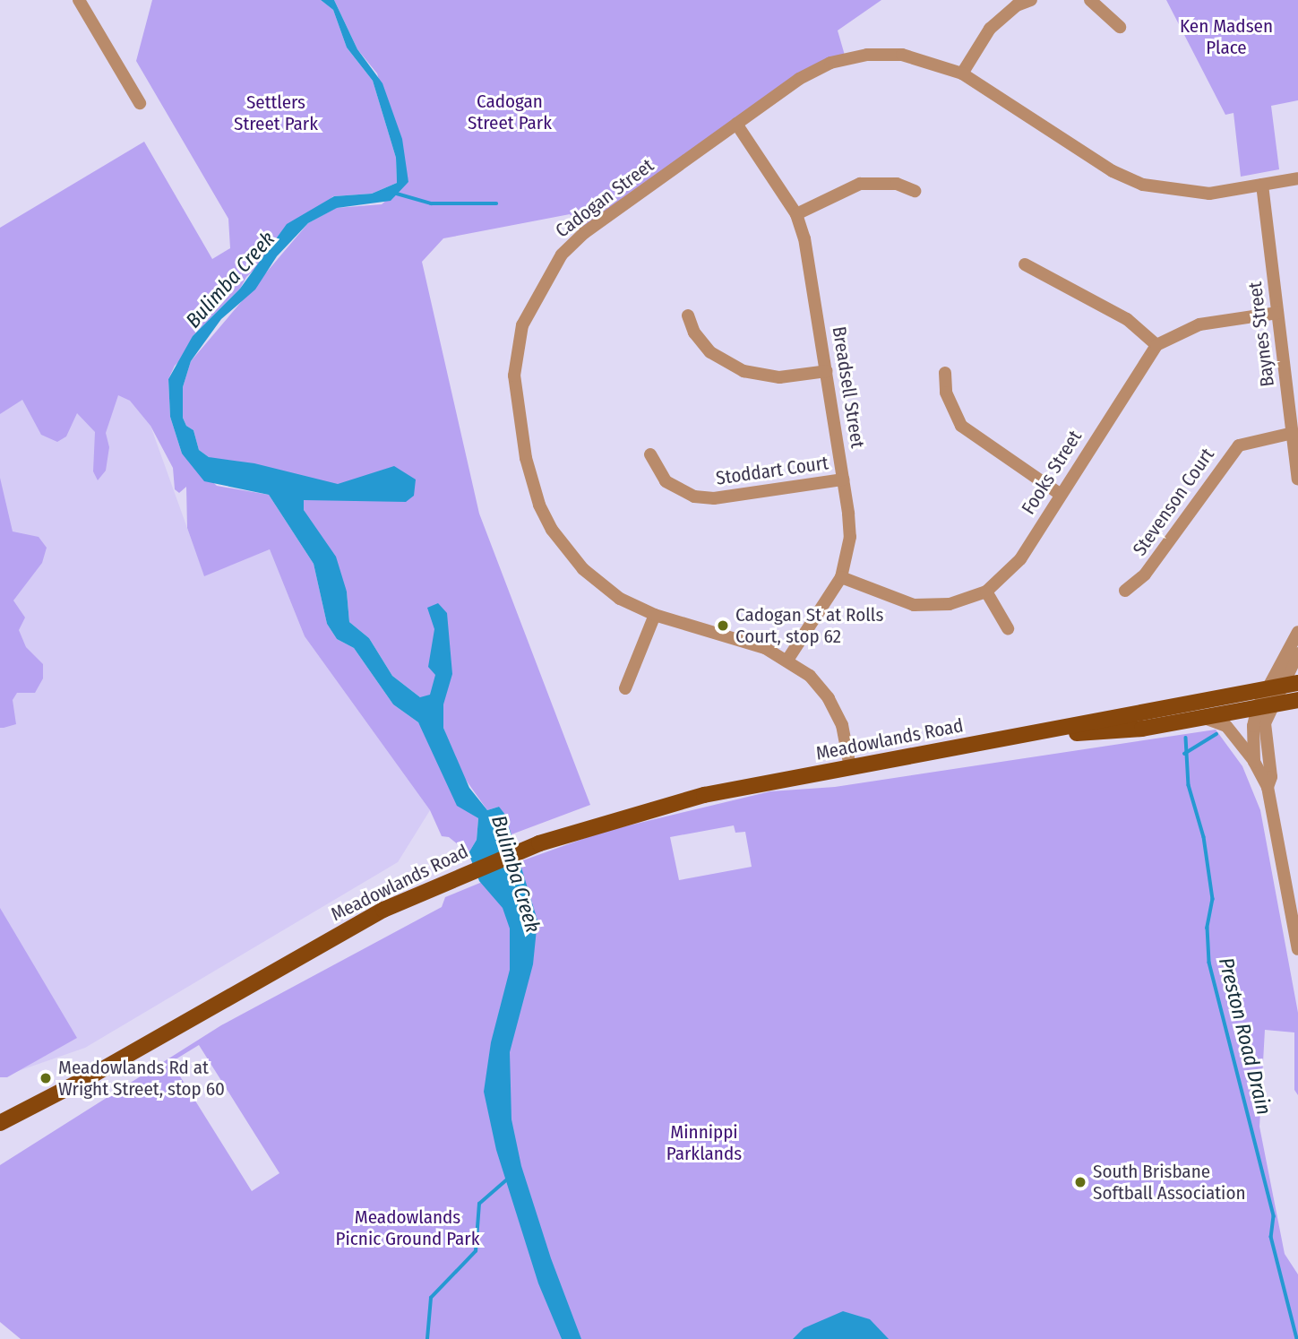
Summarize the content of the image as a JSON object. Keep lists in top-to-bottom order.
{
  "streets": {
    "main road": ["Meadowlands Road"],
    "street": [
      "Cadogan Street",
      "Baynes Street",
      "Breadsell Street",
      "Stoddart Court",
      "Fooks Street",
      "Stevenson Court"
    ]
  },
  "crossings": [
    ["Cadogan Street", "Baynes Street"],
    ["Cadogan Street", "Breadsell Street"],
    ["Cadogan Street", "Meadowlands Road"],
    ["Baynes Street", "Stevenson Court"],
    ["Breadsell Street", "Stoddart Court"],
    ["Breadsell Street", "Fooks Street"]
  ],
  "water": ["Bulimba Creek", "Preston Road Drain"],
  "parks": [
    "Ken Madsen Place",
    "Cadogan Street Park",
    "Settlers Street Park",
    "Minnippi Parklands",
    "Meadowlands Picnic Ground Park"
  ],
  "places": ["Cadogan St at Rolls Court, stop 62", "Meadowlands Rd at Wright Street, stop 60", "South Brisbane Softball Association"]
}
